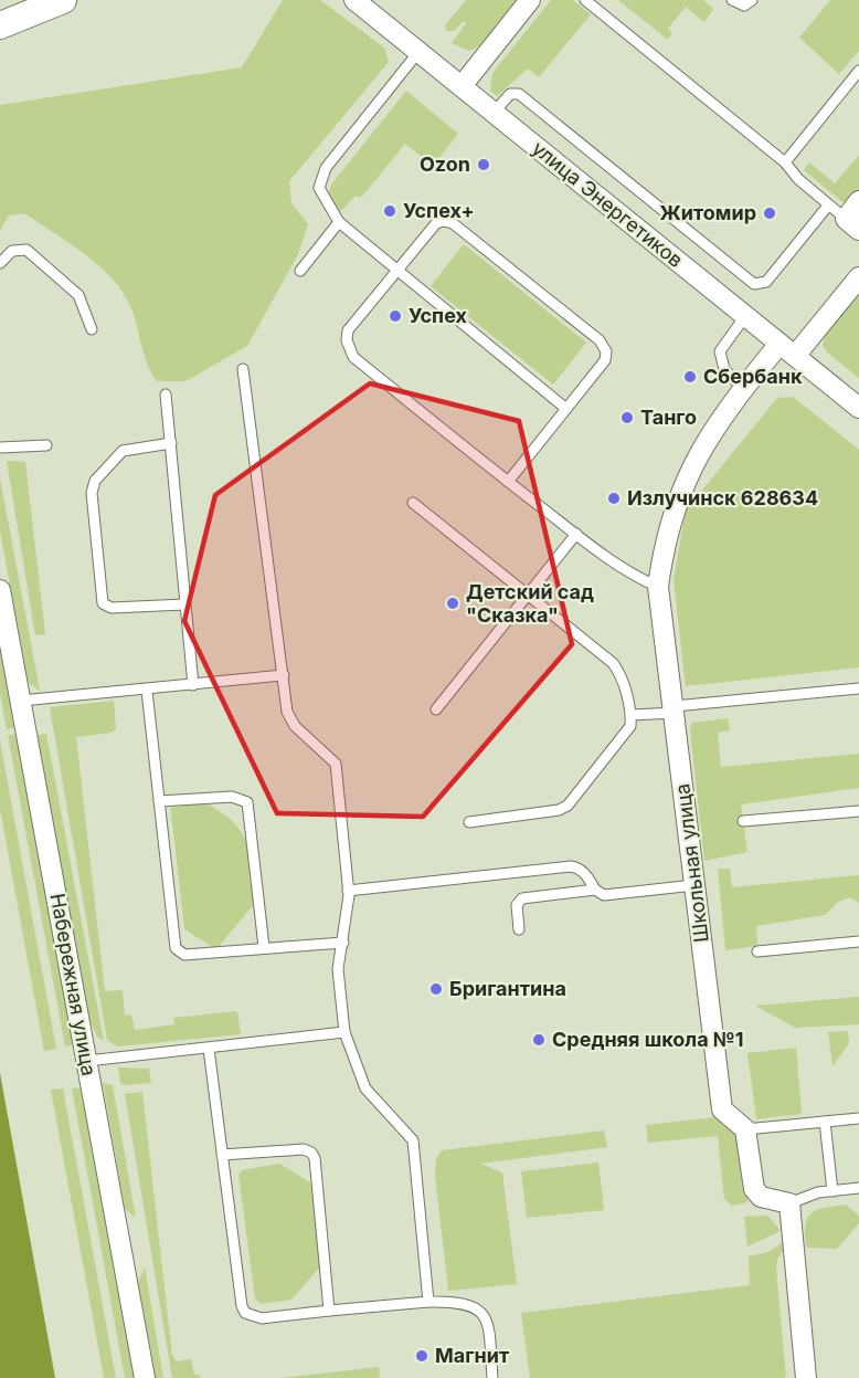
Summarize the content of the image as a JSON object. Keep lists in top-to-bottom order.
{
  "streets": {
    "street": ["улица Энергетиков", "Школьная улица", "Набережная улица"]
  },
  "crossings": [
    ["улица Энергетиков", "Школьная улица"]
  ],
  "places": [
    "Ozon",
    "Успех+",
    "Житомир",
    "Успех",
    "Сбербанк",
    "Танго",
    "Излучинск 628634",
    "Детский сад \"Сказка\"",
    "Бригантина",
    "Средняя школа №1",
    "Магнит"
  ]
}
